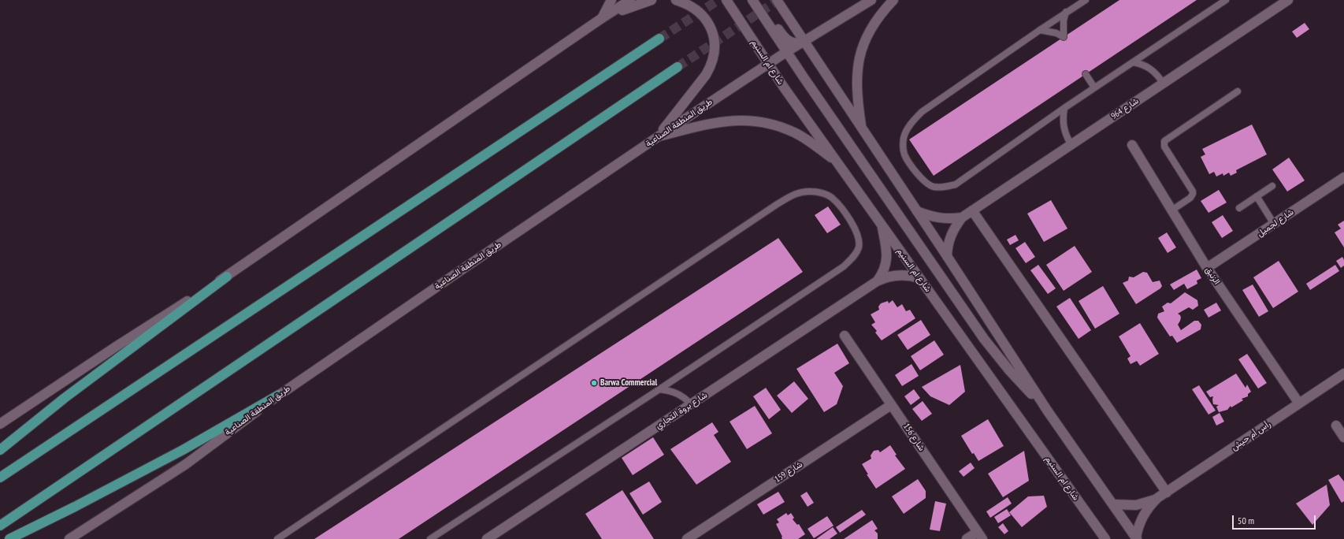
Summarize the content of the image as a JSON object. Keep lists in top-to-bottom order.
{
  "streets": {
    "street": [
      "شارع ام السنيم",
      "شارع 964",
      "طريق المنطقة الصناعية",
      "شارع لجميل",
      "الزنبق",
      "شارع بروة التجاري",
      "رأس أم حيش",
      "شارع 156",
      "شارع 159"
    ]
  },
  "crossings": [
    ["شارع ام السنيم", "طريق المنطقة الصناعية"],
    ["شارع ام السنيم", "شارع بروة التجاري"],
    ["شارع لجميل", "الزنبق"],
    ["الزنبق", "رأس أم حيش"],
    ["شارع 156", "شارع 159"]
  ],
  "places": ["Barwa Commercial"],
  "scale_bar": "50 m"
}
